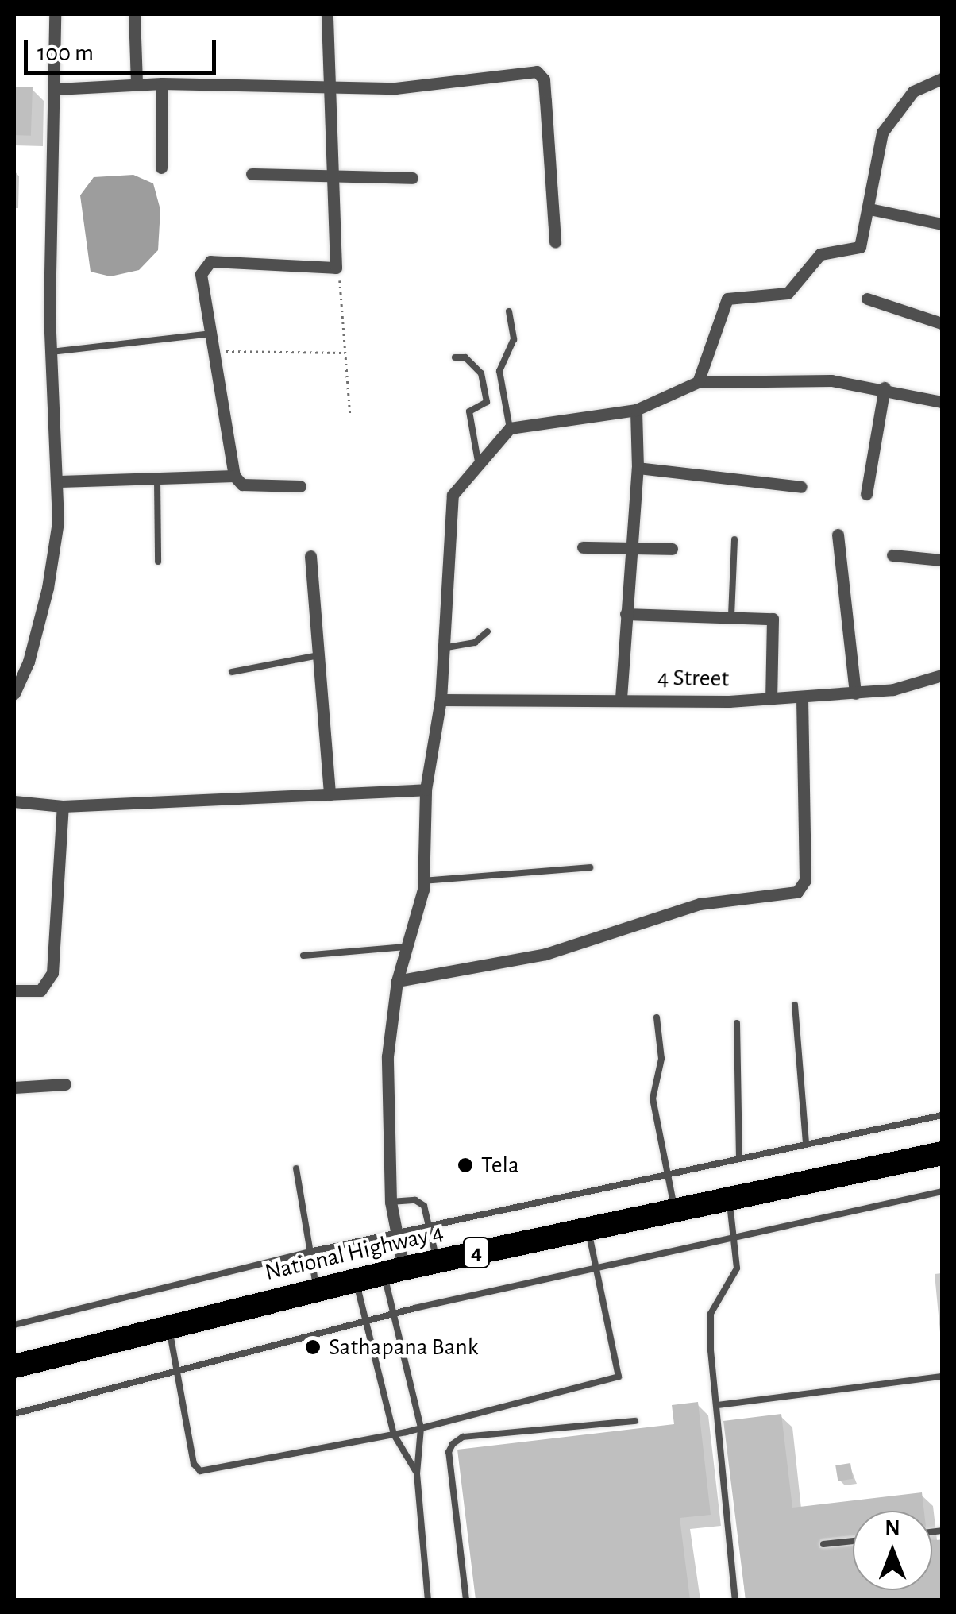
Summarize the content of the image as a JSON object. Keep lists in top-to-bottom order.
{
  "streets": {
    "highway": ["National Highway 4", "4"],
    "street": ["4 Street"]
  },
  "places": ["Tela", "Sathapana Bank"],
  "scale_bar": "100 m",
  "north": "top"
}
